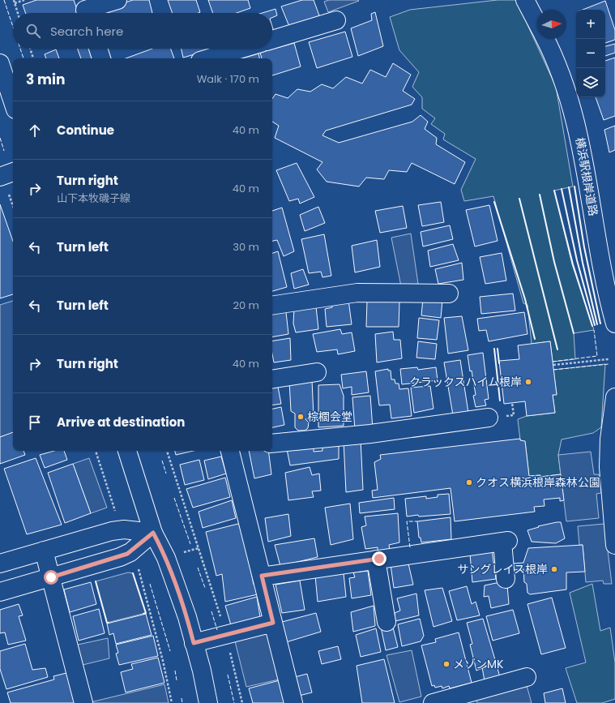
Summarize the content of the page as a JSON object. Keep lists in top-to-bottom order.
{
  "streets": {
    "main road": ["横浜駅根岸道路"]
  },
  "places": [
    "クラックスハイム根岸",
    "棕櫚会堂",
    "クオス横浜根岸森林公園",
    "サングレイス根岸",
    "メゾンMK"
  ],
  "north": "right",
  "page": {
    "map_buttons": ["+", "−"],
    "search": "Search here",
    "heading": ["3 min", "Walk · 170 m"],
    "list": [
      ["Continue", "40 m"],
      ["Turn right", "山下本牧磯子線", "40 m"],
      ["Turn left", "30 m"],
      ["Turn left", "20 m"],
      ["Turn right", "40 m"],
      "Arrive at destination"
    ]
  }
}
